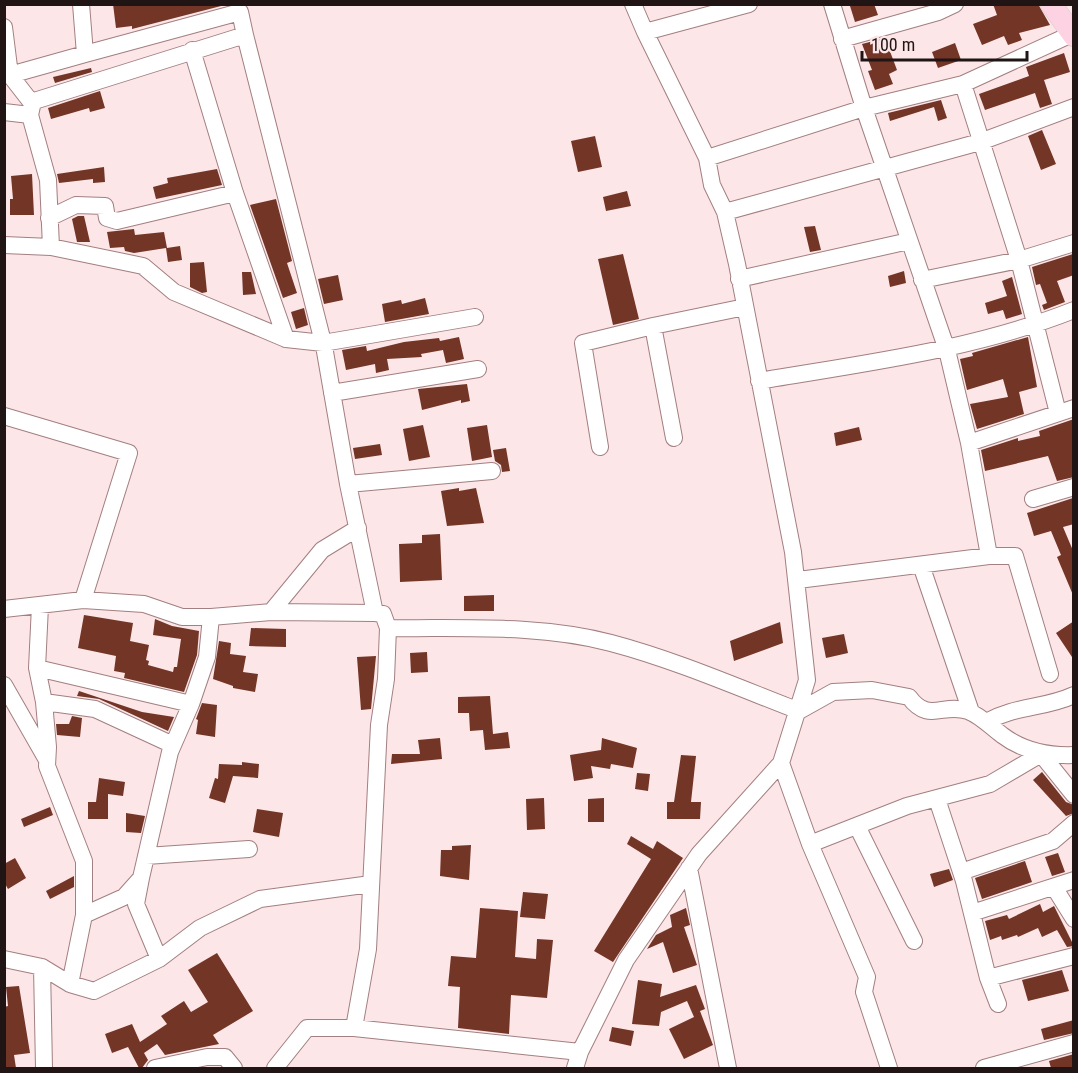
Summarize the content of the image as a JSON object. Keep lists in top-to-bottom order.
{
  "scale_bar": "100 m"
}
